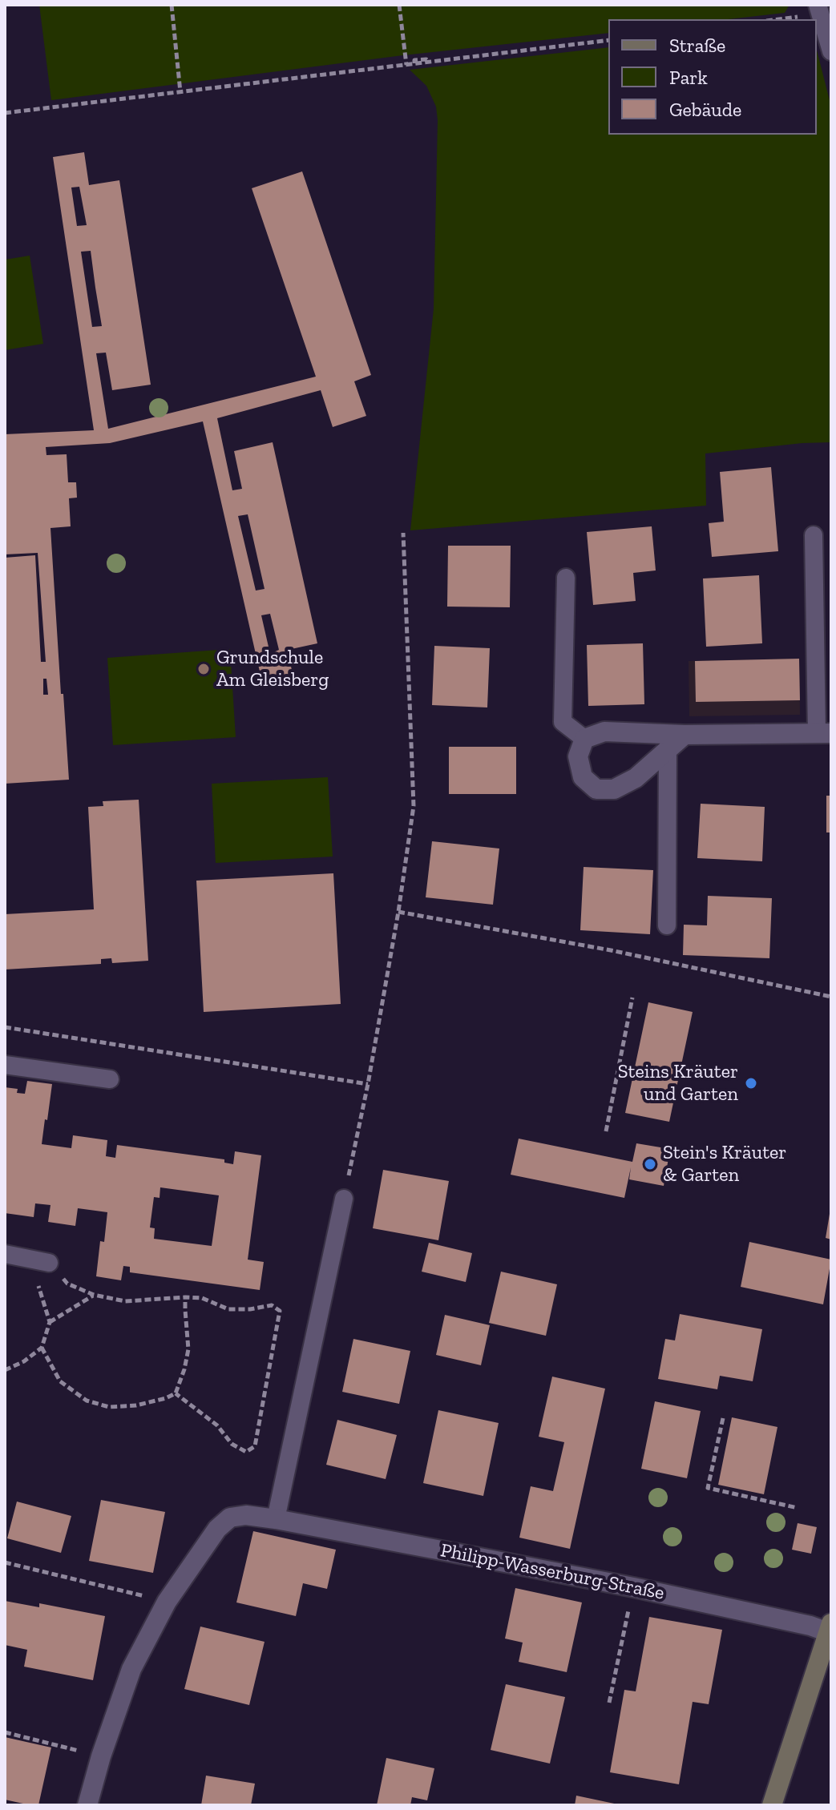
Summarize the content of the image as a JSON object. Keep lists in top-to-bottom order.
{
  "streets": {
    "street": ["Philipp-Wasserburg-Straße"]
  },
  "places": ["Grundschule Am Gleisberg", "Steins Kräuter und Garten", "Stein's Kräuter & Garten"],
  "legend": ["Straße", "Park", "Gebäude"]
}
